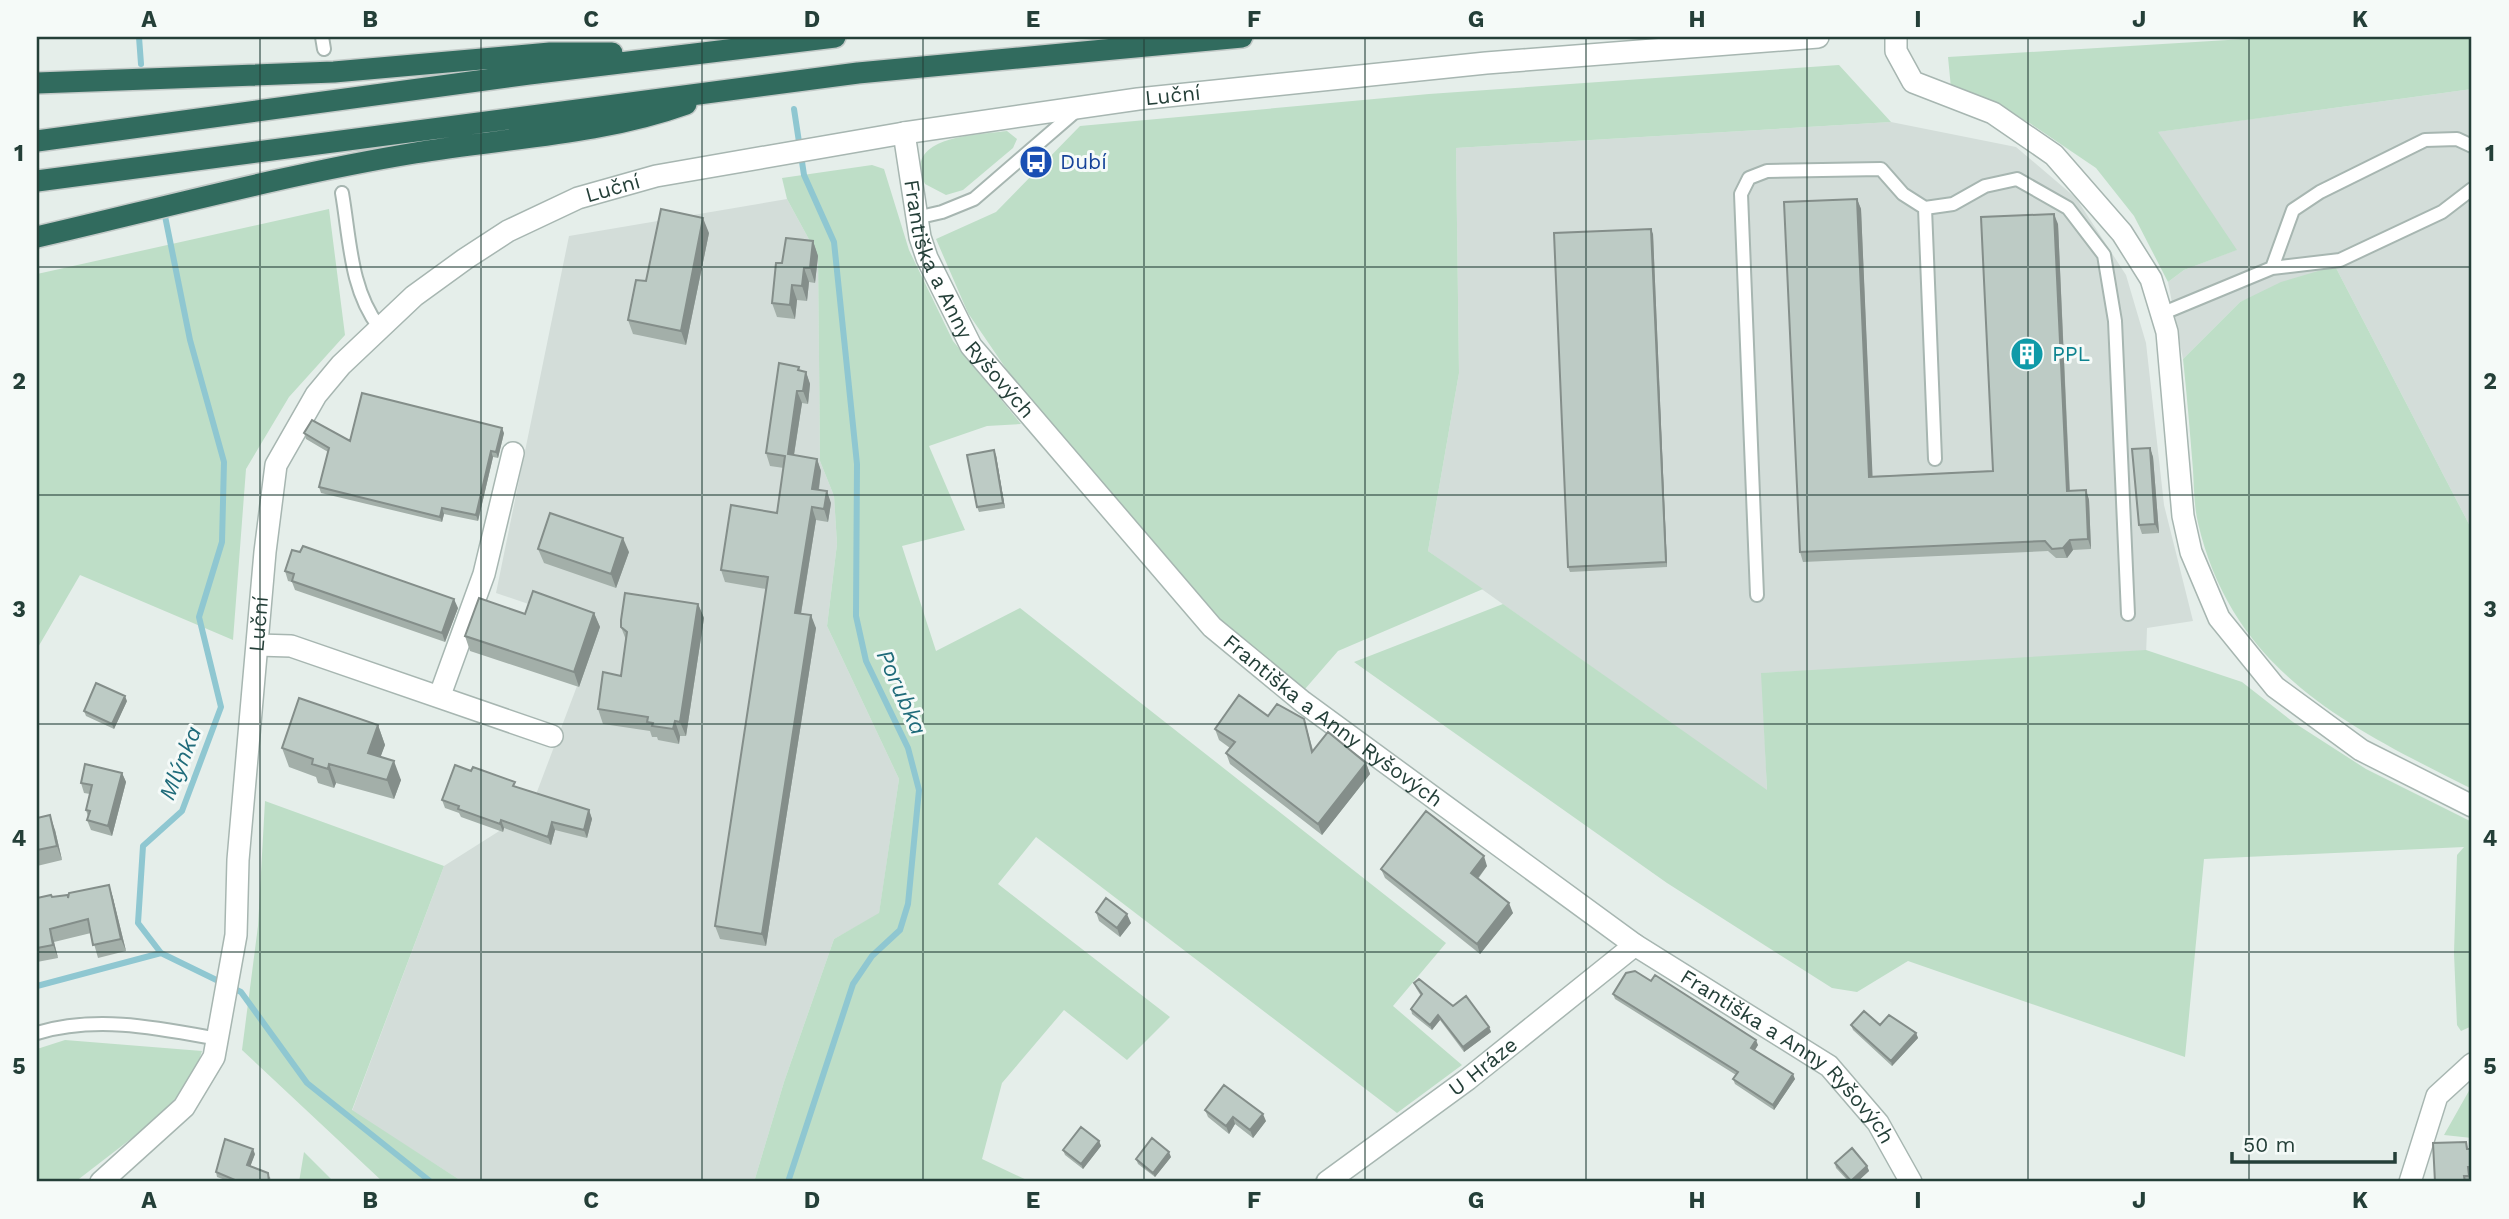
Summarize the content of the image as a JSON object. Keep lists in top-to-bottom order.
{
  "streets": {
    "street": ["Luční", "Františka a Anny Ryšových", "U Hráze"]
  },
  "crossings": [
    ["Luční", "Františka a Anny Ryšových"],
    ["Františka a Anny Ryšových", "U Hráze"]
  ],
  "water": ["Porubka", "Mlýnka"],
  "places": {
    "bus stop": ["Dubí"],
    "building": ["PPL"]
  },
  "scale_bar": "50 m",
  "grid": {
    "columns": [
      "A",
      "B",
      "C",
      "D",
      "E",
      "F",
      "G",
      "H",
      "I",
      "J",
      "K"
    ],
    "rows": [
      "1",
      "2",
      "3",
      "4",
      "5"
    ]
  }
}
